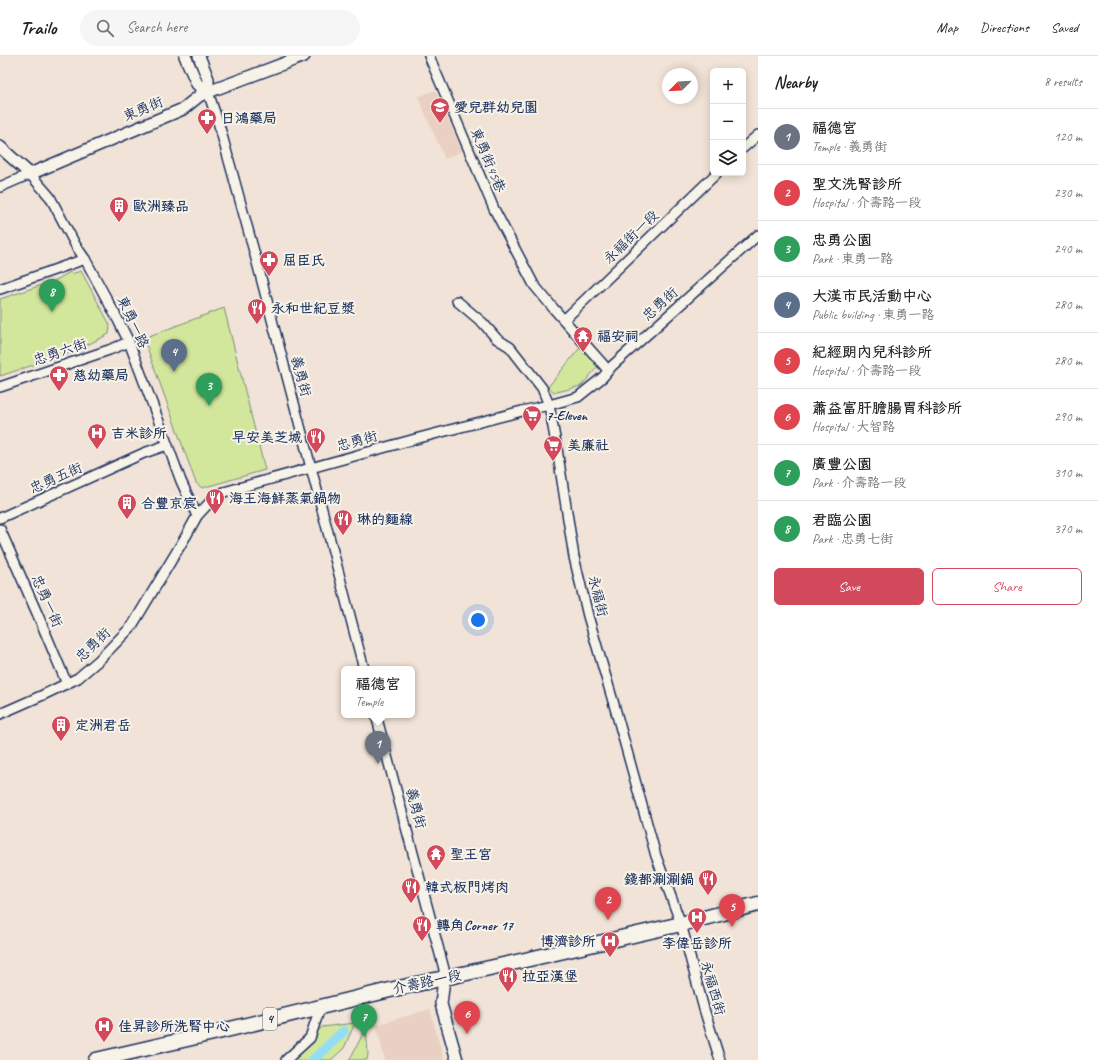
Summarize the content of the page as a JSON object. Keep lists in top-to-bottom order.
{
  "streets": {
    "main road": ["介壽路一段", "4"],
    "street": [
      "東勇街",
      "東勇街45巷",
      "永福街一段",
      "忠勇街",
      "東勇一路",
      "忠勇六街",
      "義勇街",
      "忠勇五街",
      "永福街",
      "忠勇一街",
      "永福西街"
    ]
  },
  "crossings": [
    ["東勇街", "東勇一路"],
    ["東勇街", "義勇街"],
    ["東勇街45巷", "永福街一段"],
    ["東勇街45巷", "忠勇街"],
    ["忠勇街", "東勇一路"],
    ["忠勇街", "義勇街"],
    ["忠勇街", "永福街"],
    ["忠勇街", "忠勇一街"],
    ["東勇一路", "忠勇六街"],
    ["東勇一路", "忠勇五街"],
    ["義勇街", "介壽路一段"],
    ["永福街", "介壽路一段"],
    ["永福街", "永福西街"],
    ["介壽路一段", "永福西街"]
  ],
  "places": {
    "school or university": ["愛兒群幼兒園"],
    "pharmacy": ["日鴻藥局", "屈臣氏", "慈幼藥局"],
    "building": ["歐洲臻品", "合豐京宸", "定洲君岳"],
    "restaurant": [
      "永和世紀豆漿",
      "早安美芝城",
      "海王海鮮蒸氣鍋物",
      "琳的麵線",
      "錢都涮涮鍋",
      "韓式板門烤肉",
      "轉角Corner 17",
      "拉亞漢堡"
    ],
    "temple": ["福安祠", "聖王宮"],
    "supermarket": ["7-Eleven", "美廉社"],
    "hospital": [
      "吉米診所",
      "李偉岳診所",
      "博濟診所",
      "佳昇診所洗腎中心"
    ]
  },
  "north": "bottom left",
  "page": {
    "header": "Trailo",
    "search": "Search here",
    "nav": ["Map", "Directions", "Saved"],
    "heading": ["Nearby", "8 results"],
    "map_buttons": ["+", "−"],
    "list": [
      {
        "mark": "1",
        "name": "福德宮",
        "note": "Temple · 義勇街",
        "value": "120 m"
      },
      {
        "mark": "2",
        "name": "聖文洗腎診所",
        "note": "Hospital · 介壽路一段",
        "value": "230 m"
      },
      {
        "mark": "3",
        "name": "忠勇公園",
        "note": "Park · 東勇一路",
        "value": "240 m"
      },
      {
        "mark": "4",
        "name": "大漢市民活動中心",
        "note": "Public building · 東勇一路",
        "value": "280 m"
      },
      {
        "mark": "5",
        "name": "紀經朗內兒科診所",
        "note": "Hospital · 介壽路一段",
        "value": "280 m"
      },
      {
        "mark": "6",
        "name": "蕭益富肝膽腸胃科診所",
        "note": "Hospital · 大智路",
        "value": "290 m"
      },
      {
        "mark": "7",
        "name": "廣豐公園",
        "note": "Park · 介壽路一段",
        "value": "310 m"
      },
      {
        "mark": "8",
        "name": "君臨公園",
        "note": "Park · 忠勇七街",
        "value": "370 m"
      }
    ],
    "pins": [
      "8",
      "4",
      "3",
      "1",
      "2",
      "5",
      "6",
      "7"
    ],
    "buttons": ["Save", "Share"],
    "popup": ["福德宮", "Temple"]
  }
}
